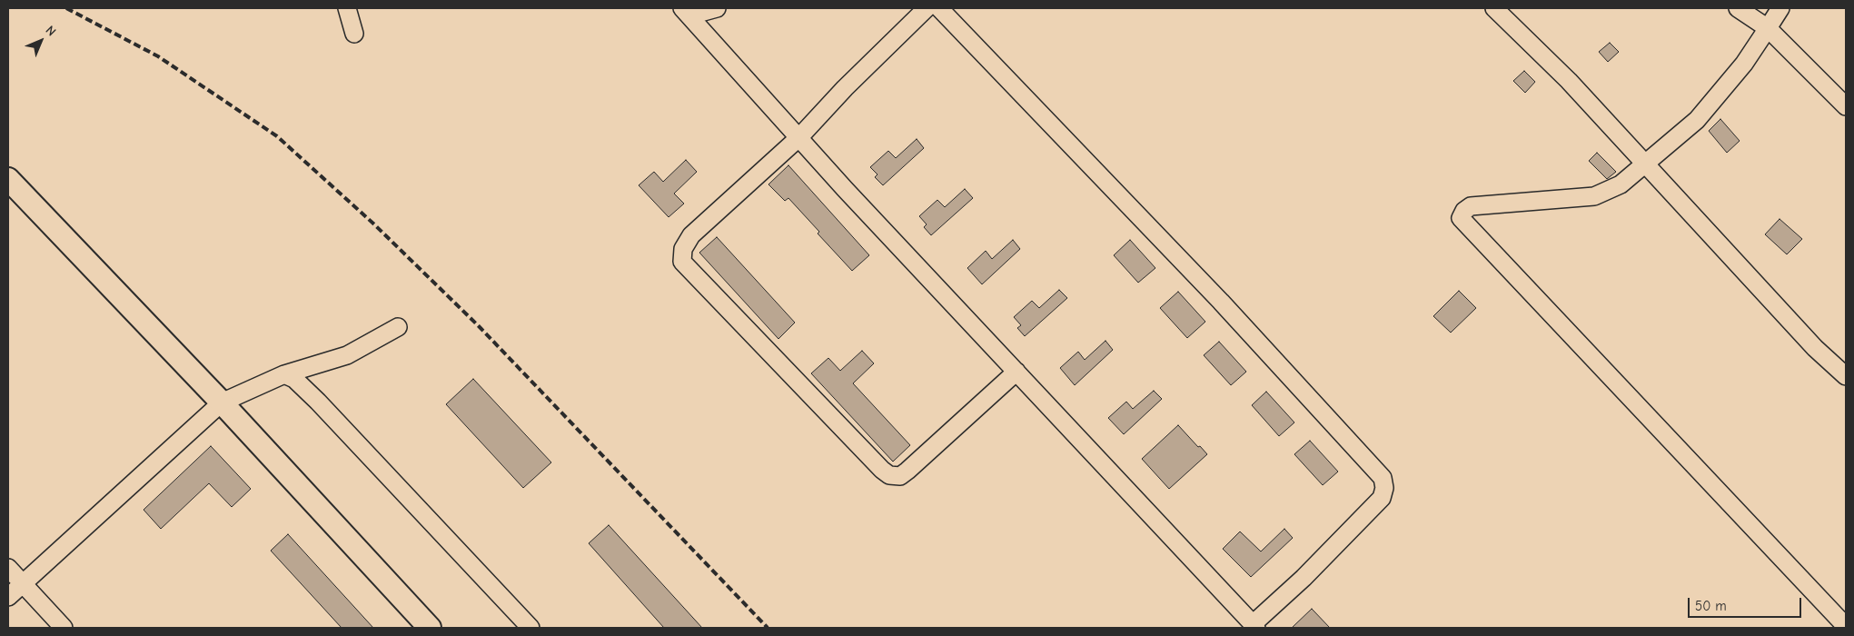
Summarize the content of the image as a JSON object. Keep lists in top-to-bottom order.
{
  "scale_bar": "50 m",
  "north": "top right"
}
